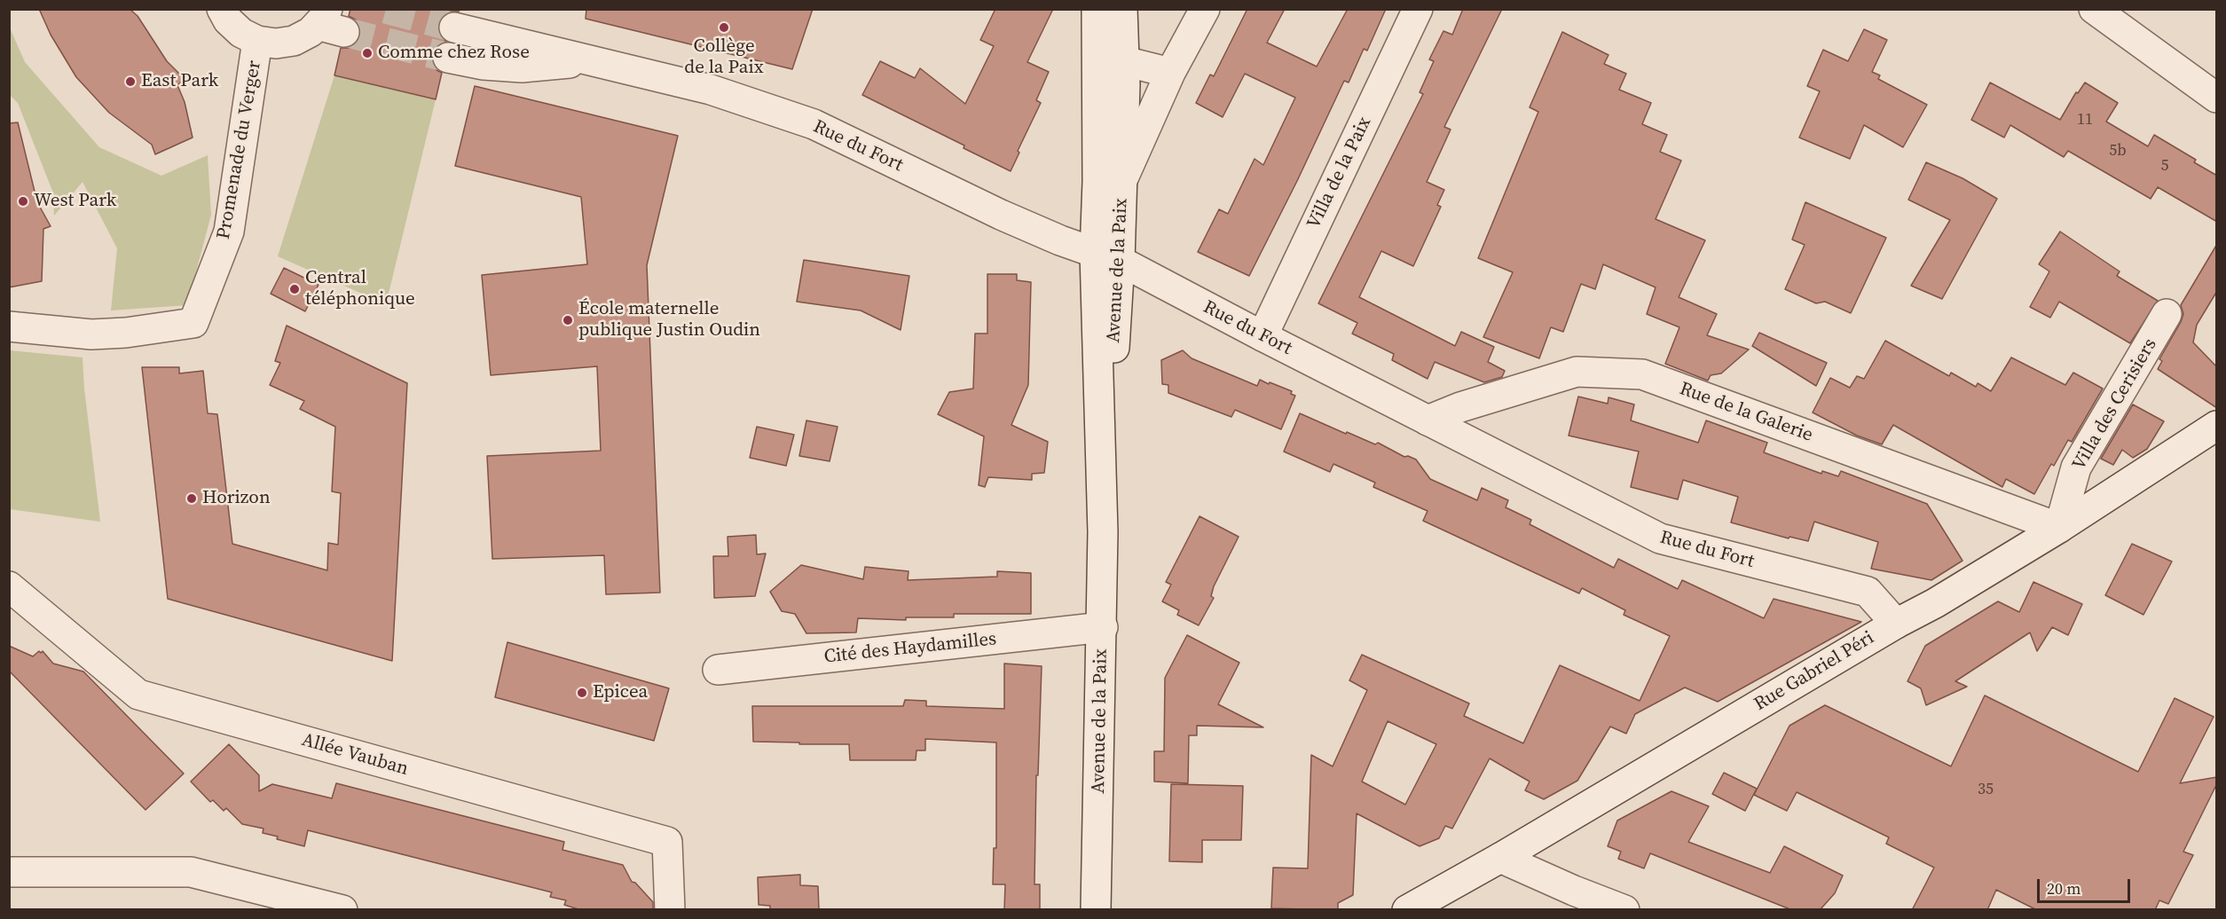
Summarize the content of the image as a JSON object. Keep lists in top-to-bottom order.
{
  "streets": {
    "street": [
      "Rue du Fort",
      "Promenade du Verger",
      "Villa de la Paix",
      "Avenue de la Paix",
      "Villa des Cerisiers",
      "Rue de la Galerie",
      "Cité des Haydamilles",
      "Rue Gabriel Péri",
      "Allée Vauban"
    ]
  },
  "crossings": [
    ["Rue du Fort", "Villa de la Paix"],
    ["Rue du Fort", "Avenue de la Paix"],
    ["Rue du Fort", "Rue de la Galerie"],
    ["Rue du Fort", "Rue Gabriel Péri"],
    ["Avenue de la Paix", "Cité des Haydamilles"],
    ["Villa des Cerisiers", "Rue de la Galerie"],
    ["Villa des Cerisiers", "Rue Gabriel Péri"],
    ["Rue de la Galerie", "Rue Gabriel Péri"]
  ],
  "places": [
    "Collège de la Paix",
    "Comme chez Rose",
    "East Park",
    "West Park",
    "Central téléphonique",
    "École maternelle publique Justin Oudin",
    "Horizon",
    "Epicea"
  ],
  "house_numbers": [
    "11",
    "5b",
    "5",
    "35"
  ],
  "scale_bar": "20 m"
}
